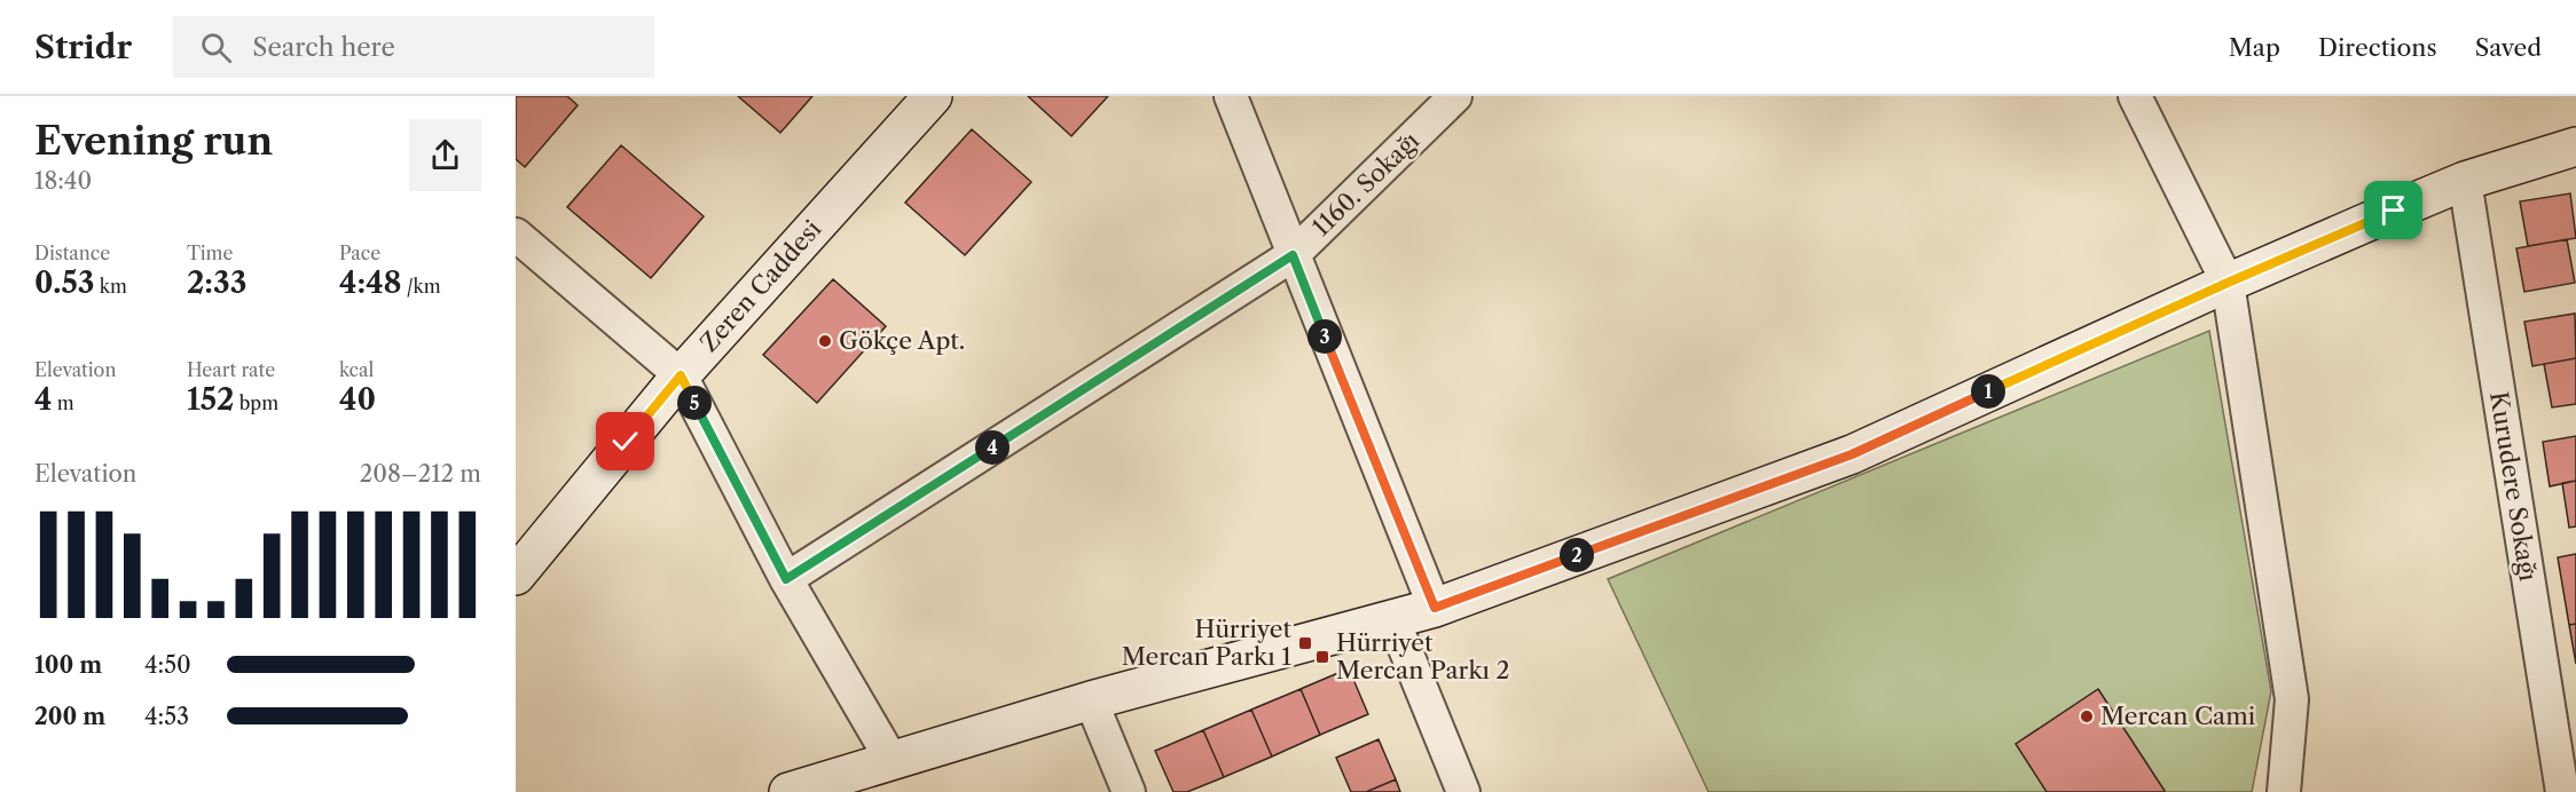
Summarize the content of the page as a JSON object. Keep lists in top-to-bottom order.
{
  "streets": {
    "street": ["1160. Sokağı", "Zeren Caddesi", "Kurudere Sokağı"]
  },
  "places": {
    "other": ["Gökçe Apt.", "Mercan Cami"],
    "transit": ["Hürriyet Mercan Parkı 1", "Hürriyet Mercan Parkı 2"]
  },
  "page": {
    "header": "Stridr",
    "search": "Search here",
    "nav": ["Map", "Directions", "Saved"],
    "heading": ["Evening run", "18:40"],
    "stats": [
      ["Distance", "0.53 km"],
      ["Time", "2:33"],
      ["Pace", "4:48 /km"],
      ["Elevation", "4 m"],
      ["Heart rate", "152 bpm"],
      ["kcal", "40"]
    ],
    "pins": [
      "3",
      "1",
      "5",
      "4",
      "2"
    ],
    "chart": ["Elevation", "208–212 m"],
    "list": [
      {
        "name": "100 m",
        "note": "4:50"
      },
      {
        "name": "200 m",
        "note": "4:53"
      }
    ]
  }
}
